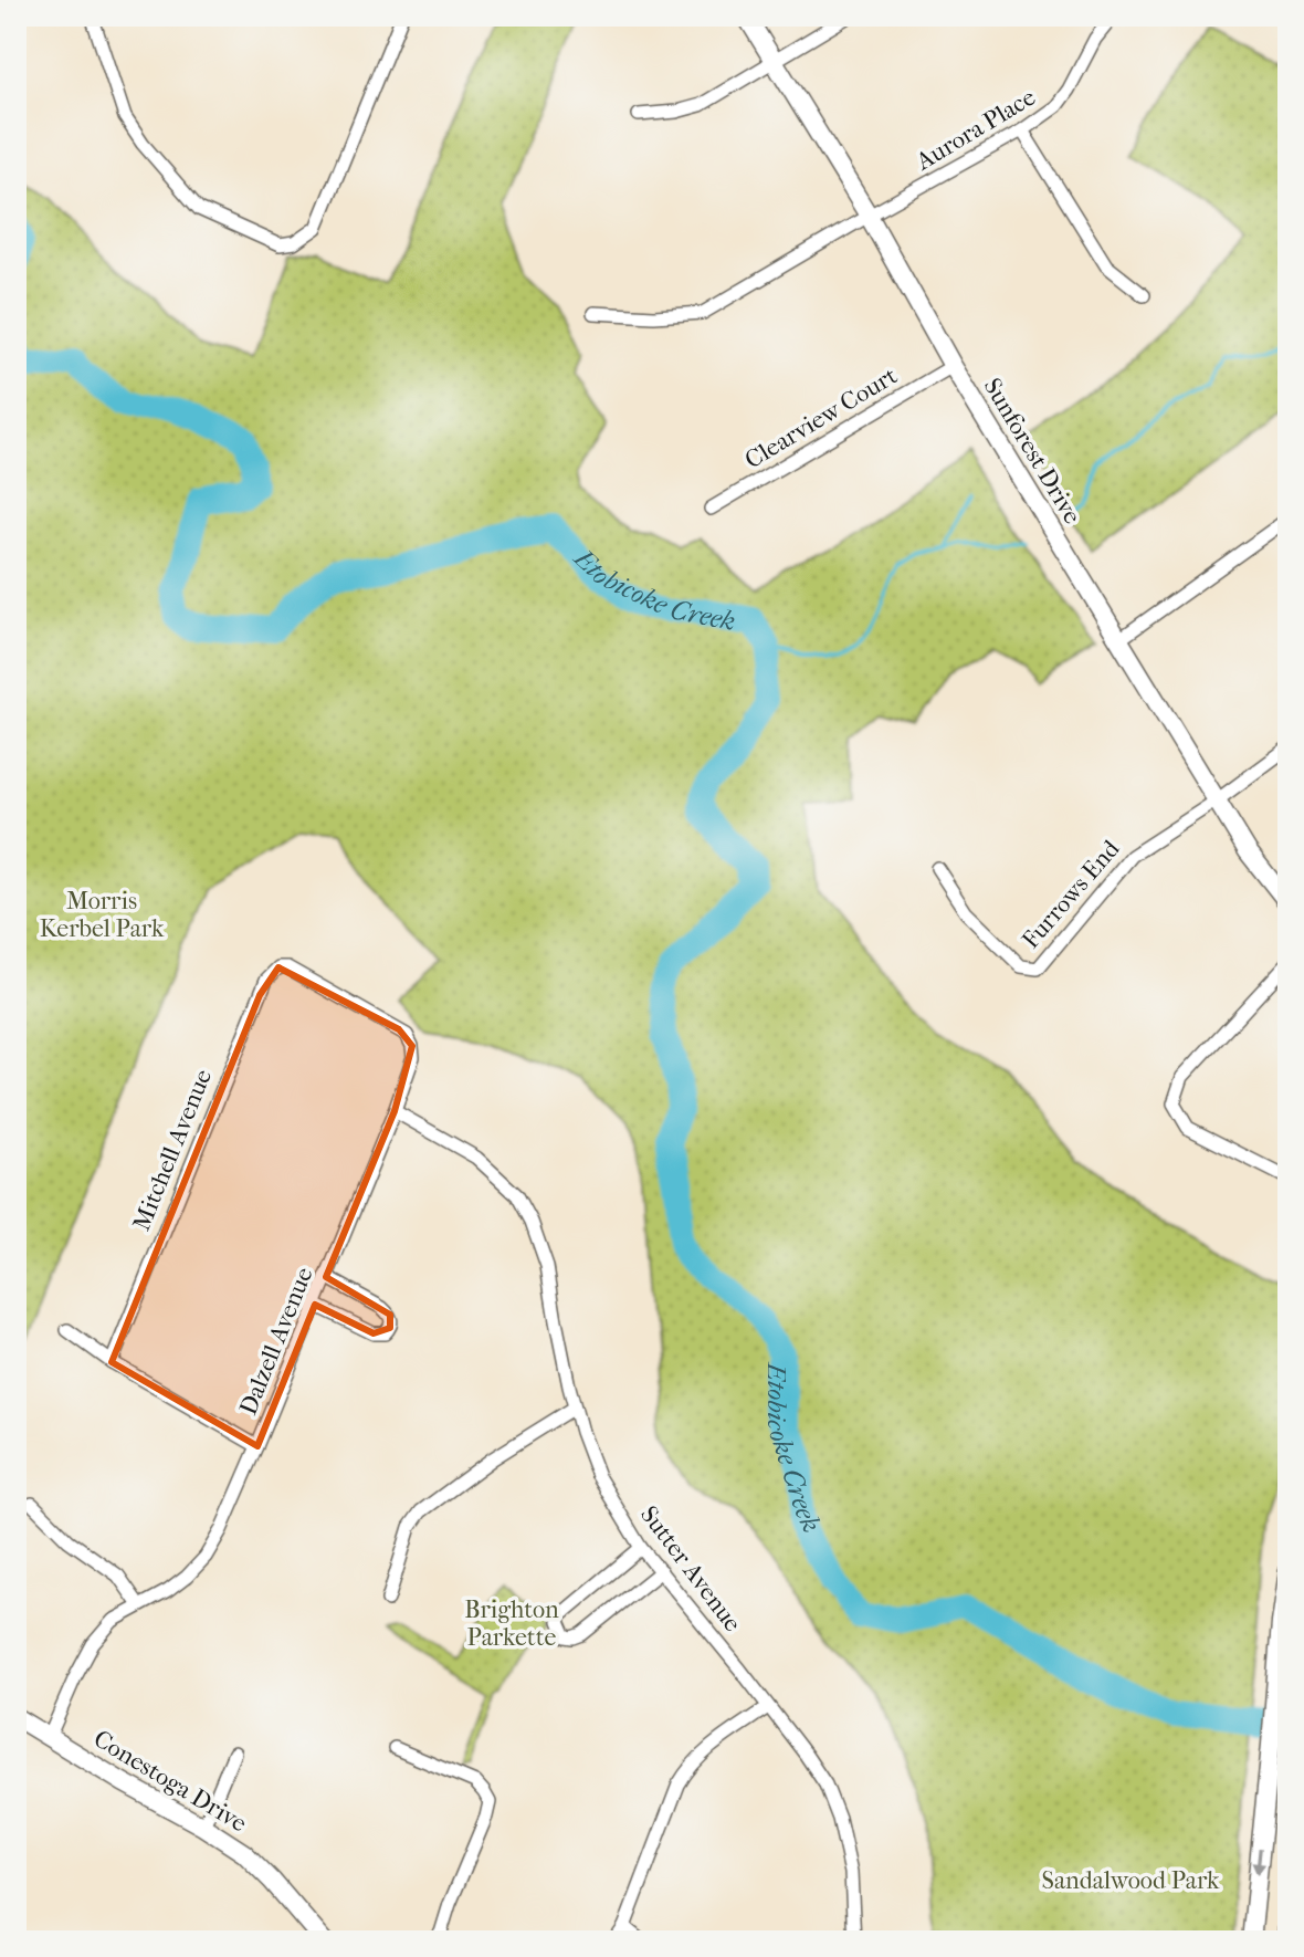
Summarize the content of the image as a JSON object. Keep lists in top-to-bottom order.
{
  "streets": {
    "street": [
      "Aurora Place",
      "Clearview Court",
      "Sunforest Drive",
      "Furrows End",
      "Mitchell Avenue",
      "Dalzell Avenue",
      "Sutter Avenue",
      "Conestoga Drive"
    ]
  },
  "crossings": [
    ["Aurora Place", "Sunforest Drive"],
    ["Clearview Court", "Sunforest Drive"],
    ["Sunforest Drive", "Furrows End"],
    ["Mitchell Avenue", "Dalzell Avenue"],
    ["Dalzell Avenue", "Sutter Avenue"],
    ["Dalzell Avenue", "Conestoga Drive"]
  ],
  "water": ["Etobicoke Creek"],
  "parks": ["Morris Kerbel Park", "Brighton Parkette", "Sandalwood Park"]
}
